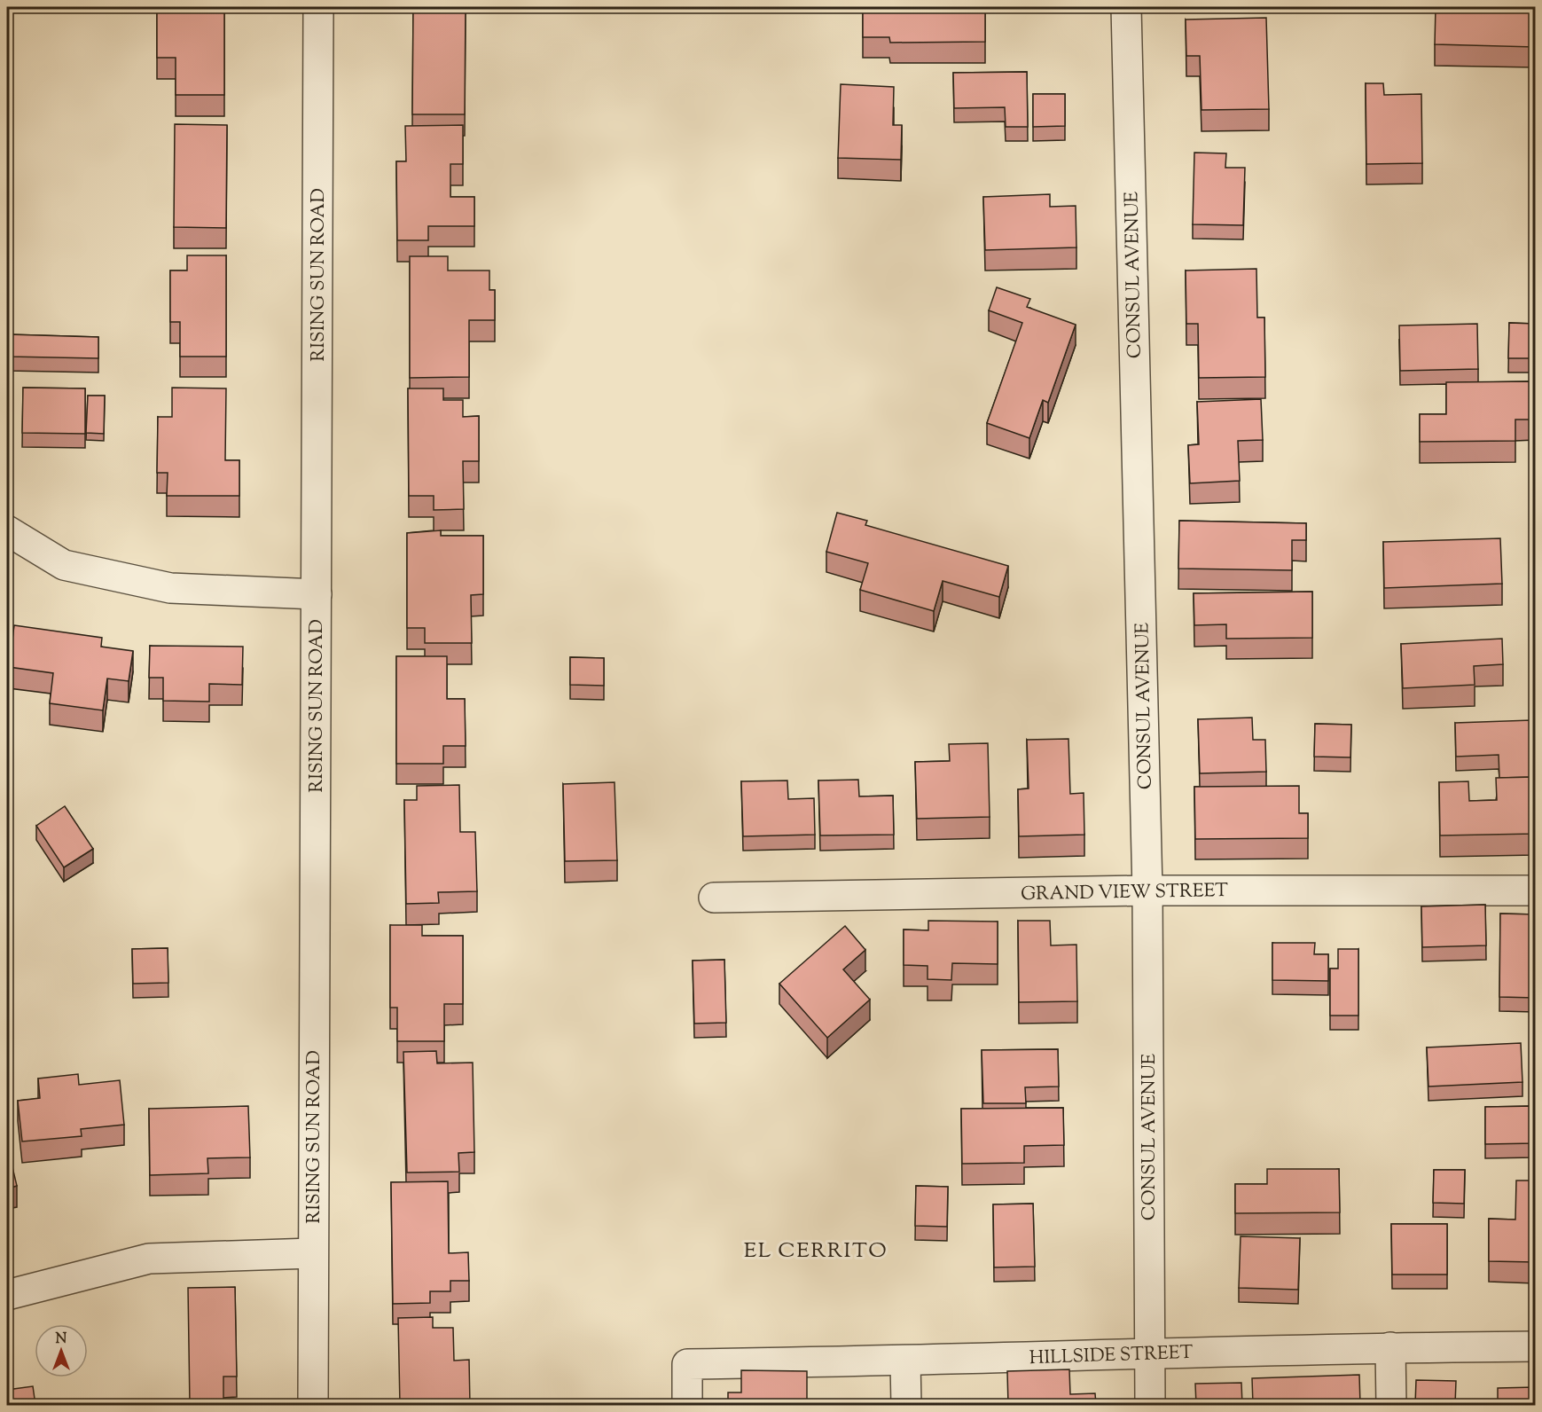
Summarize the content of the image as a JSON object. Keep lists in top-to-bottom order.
{
  "streets": {
    "street": [
      "RISING SUN ROAD",
      "CONSUL AVENUE",
      "GRAND VIEW STREET",
      "HILLSIDE STREET"
    ]
  },
  "crossings": [
    ["CONSUL AVENUE", "GRAND VIEW STREET"],
    ["CONSUL AVENUE", "HILLSIDE STREET"]
  ],
  "districts": ["EL CERRITO"],
  "north": "top"
}
